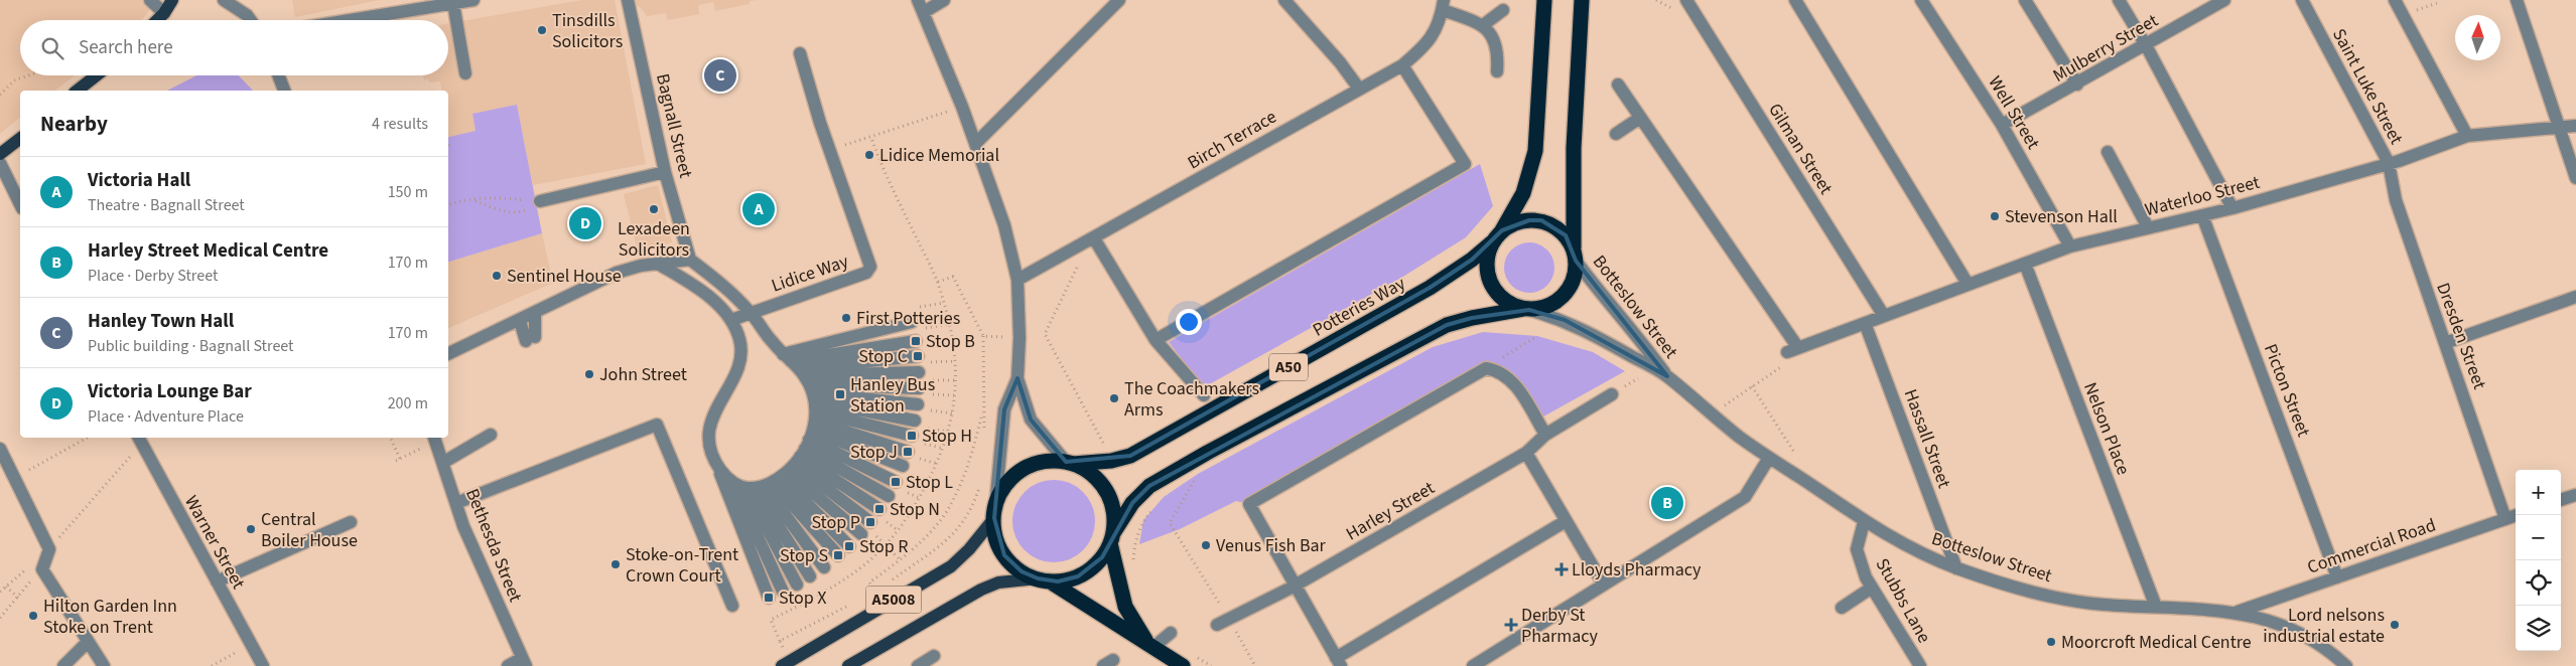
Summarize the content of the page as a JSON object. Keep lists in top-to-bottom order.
{
  "streets": {
    "highway": ["Potteries Way", "A50"],
    "main road": ["A5008"],
    "street": [
      "Mulberry Street",
      "Saint Luke Street",
      "Well Street",
      "Bagnall Street",
      "Birch Terrace",
      "Gilman Street",
      "Waterloo Street",
      "Lidice Way",
      "Botteslow Street",
      "Dresden Street",
      "Picton Street",
      "Nelson Place",
      "Hassall Street",
      "Harley Street",
      "Warner Street",
      "Bethesda Street",
      "Commercial Road",
      "Stubbs Lane"
    ]
  },
  "crossings": [
    ["Mulberry Street", "Well Street"],
    ["Saint Luke Street", "Waterloo Street"],
    ["Saint Luke Street", "Dresden Street"],
    ["Well Street", "Waterloo Street"],
    ["Gilman Street", "Waterloo Street"],
    ["Waterloo Street", "Dresden Street"],
    ["Waterloo Street", "Picton Street"],
    ["Waterloo Street", "Nelson Place"],
    ["Waterloo Street", "Hassall Street"],
    ["Potteries Way", "Botteslow Street"],
    ["Potteries Way", "A50"],
    ["Potteries Way", "A5008"],
    ["Botteslow Street", "A50"],
    ["Botteslow Street", "Nelson Place"],
    ["Botteslow Street", "Hassall Street"],
    ["Botteslow Street", "Commercial Road"],
    ["Botteslow Street", "Stubbs Lane"],
    ["Dresden Street", "Commercial Road"],
    ["A50", "A5008"],
    ["Picton Street", "Commercial Road"]
  ],
  "places": {
    "other": [
      "Tinsdills Solicitors",
      "Lidice Memorial",
      "Lexadeen Solicitors",
      "Stevenson Hall",
      "Sentinel House",
      "First Potteries",
      "John Street",
      "The Coachmakers Arms",
      "Central Boiler House",
      "Venus Fish Bar",
      "Stoke-on-Trent Crown Court",
      "Hilton Garden Inn Stoke on Trent",
      "Lord nelsons industrial estate",
      "Moorcroft Medical Centre"
    ],
    "transit": [
      "Stop B",
      "Stop C",
      "Hanley Bus Station",
      "Stop H",
      "Stop J",
      "Stop L",
      "Stop N",
      "Stop P",
      "Stop R",
      "Stop S",
      "Stop X"
    ],
    "health": ["Lloyds Pharmacy", "Derby St Pharmacy"]
  },
  "north": "top",
  "page": {
    "search": "Search here",
    "pins": [
      "C",
      "A",
      "D",
      "B"
    ],
    "heading": ["Nearby", "4 results"],
    "list": [
      {
        "mark": "A",
        "name": "Victoria Hall",
        "note": "Theatre · Bagnall Street",
        "value": "150 m"
      },
      {
        "mark": "B",
        "name": "Harley Street Medical Centre",
        "note": "Place · Derby Street",
        "value": "170 m"
      },
      {
        "mark": "C",
        "name": "Hanley Town Hall",
        "note": "Public building · Bagnall Street",
        "value": "170 m"
      },
      {
        "mark": "D",
        "name": "Victoria Lounge Bar",
        "note": "Place · Adventure Place",
        "value": "200 m"
      }
    ],
    "map_buttons": ["+", "−"]
  }
}
